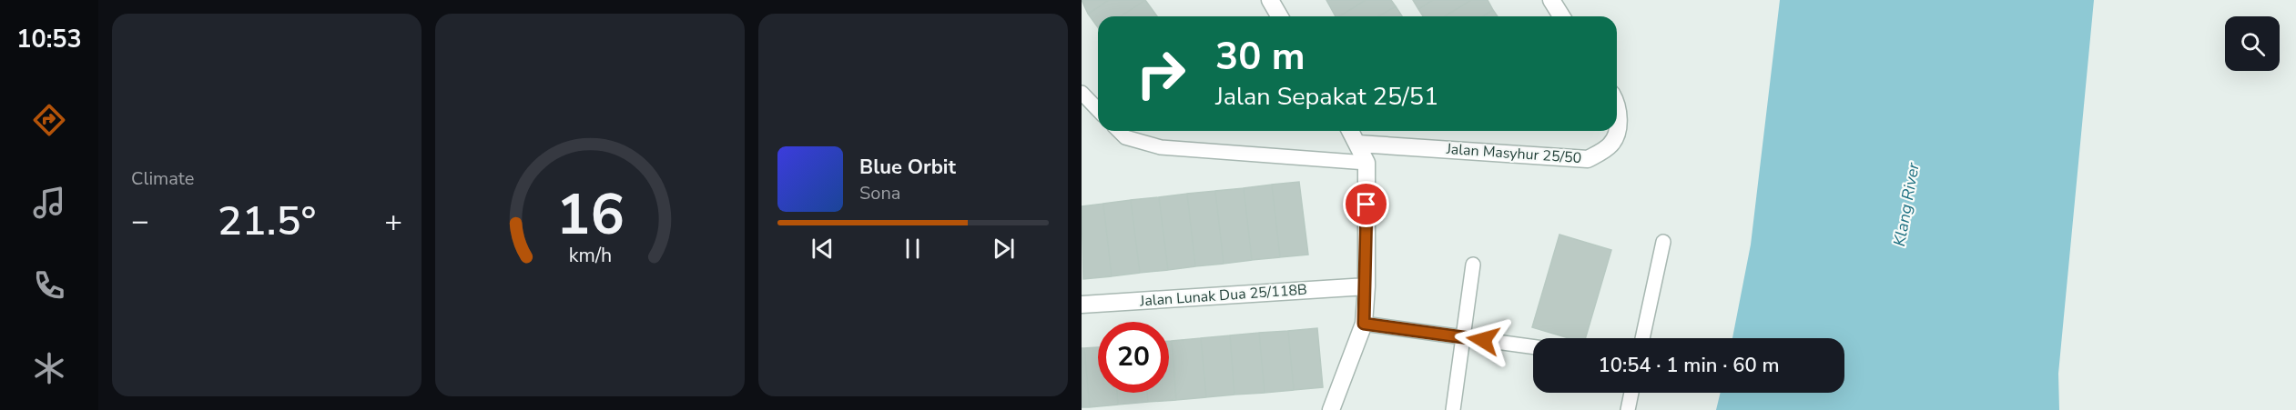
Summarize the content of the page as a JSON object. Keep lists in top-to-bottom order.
{
  "streets": {
    "street": ["Jalan Masyhur 25/50", "Jalan Lunak Dua 25/118B"]
  },
  "water": ["Klang River"],
  "page": {
    "tabs": "10:53",
    "tile": "Climate",
    "turn": ["30 m", "Jalan Sepakat 25/51"],
    "song": ["Blue Orbit", "Sona"],
    "heat": ["−", "21.5°", "+"],
    "limit": "20",
    "trip": "10:54 · 1 min · 60 m",
    "gauge": ["16", "km/h"]
  }
}
